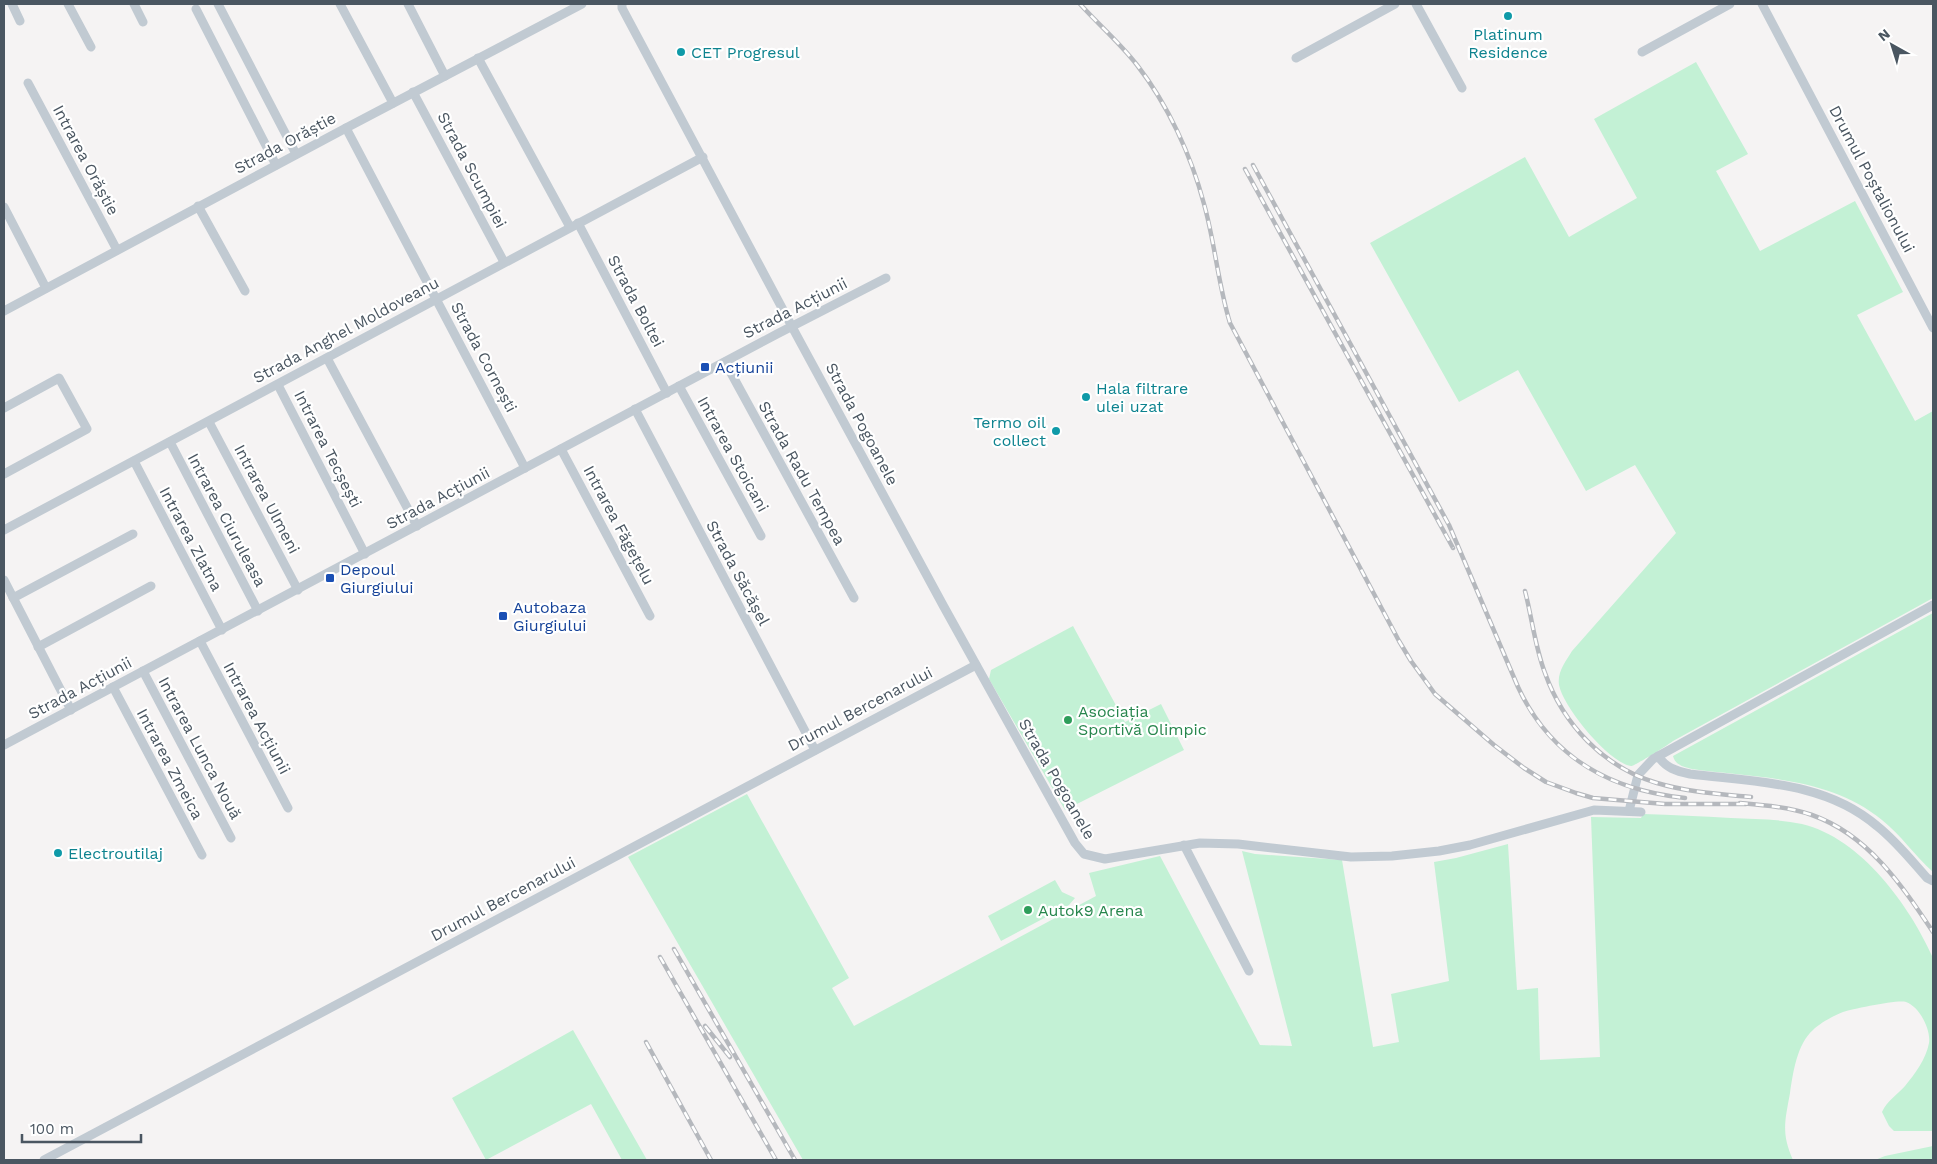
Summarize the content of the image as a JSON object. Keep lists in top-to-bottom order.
{
  "streets": {
    "street": [
      "Strada Orăștie",
      "Intrarea Orăștie",
      "Strada Scumpiei",
      "Drumul Poștalionului",
      "Strada Boltei",
      "Strada Acțiunii",
      "Strada Anghel Moldoveanu",
      "Strada Cornești",
      "Strada Pogoanele",
      "Intrarea Tecșești",
      "Intrarea Stoicani",
      "Strada Radu Tempea",
      "Intrarea Ulmeni",
      "Intrarea Ciuruleasa",
      "Intrarea Făgețelu",
      "Intrarea Zlatna",
      "Strada Săcășel",
      "Drumul Bercenarului",
      "Intrarea Acțiunii",
      "Intrarea Lunca Nouă",
      "Intrarea Zmeica"
    ]
  },
  "crossings": [
    ["Strada Orăștie", "Intrarea Orăștie"],
    ["Strada Orăștie", "Strada Scumpiei"],
    ["Strada Orăștie", "Strada Boltei"],
    ["Strada Orăștie", "Strada Cornești"],
    ["Strada Scumpiei", "Strada Anghel Moldoveanu"],
    ["Strada Boltei", "Strada Acțiunii"],
    ["Strada Boltei", "Strada Anghel Moldoveanu"],
    ["Strada Acțiunii", "Strada Cornești"],
    ["Strada Acțiunii", "Strada Pogoanele"],
    ["Strada Acțiunii", "Intrarea Tecșești"],
    ["Strada Acțiunii", "Intrarea Stoicani"],
    ["Strada Acțiunii", "Strada Radu Tempea"],
    ["Strada Acțiunii", "Intrarea Ulmeni"],
    ["Strada Acțiunii", "Intrarea Ciuruleasa"],
    ["Strada Acțiunii", "Intrarea Făgețelu"],
    ["Strada Acțiunii", "Intrarea Zlatna"],
    ["Strada Acțiunii", "Strada Săcășel"],
    ["Strada Acțiunii", "Intrarea Acțiunii"],
    ["Strada Acțiunii", "Intrarea Lunca Nouă"],
    ["Strada Acțiunii", "Intrarea Zmeica"],
    ["Strada Anghel Moldoveanu", "Strada Cornești"],
    ["Strada Anghel Moldoveanu", "Strada Pogoanele"],
    ["Strada Anghel Moldoveanu", "Intrarea Tecșești"],
    ["Strada Anghel Moldoveanu", "Intrarea Ulmeni"],
    ["Strada Anghel Moldoveanu", "Intrarea Ciuruleasa"],
    ["Strada Anghel Moldoveanu", "Intrarea Zlatna"],
    ["Strada Pogoanele", "Drumul Bercenarului"],
    ["Strada Săcășel", "Drumul Bercenarului"]
  ],
  "places": {
    "other": [
      "Platinum Residence",
      "CET Progresul",
      "Hala filtrare ulei uzat",
      "Termo oil collect",
      "Asociația Sportivă Olimpic",
      "Electroutilaj",
      "Autok9 Arena"
    ],
    "transit": ["Acțiunii", "Depoul Giurgiului", "Autobaza Giurgiului"]
  },
  "scale_bar": "100 m",
  "north": "top left"
}
